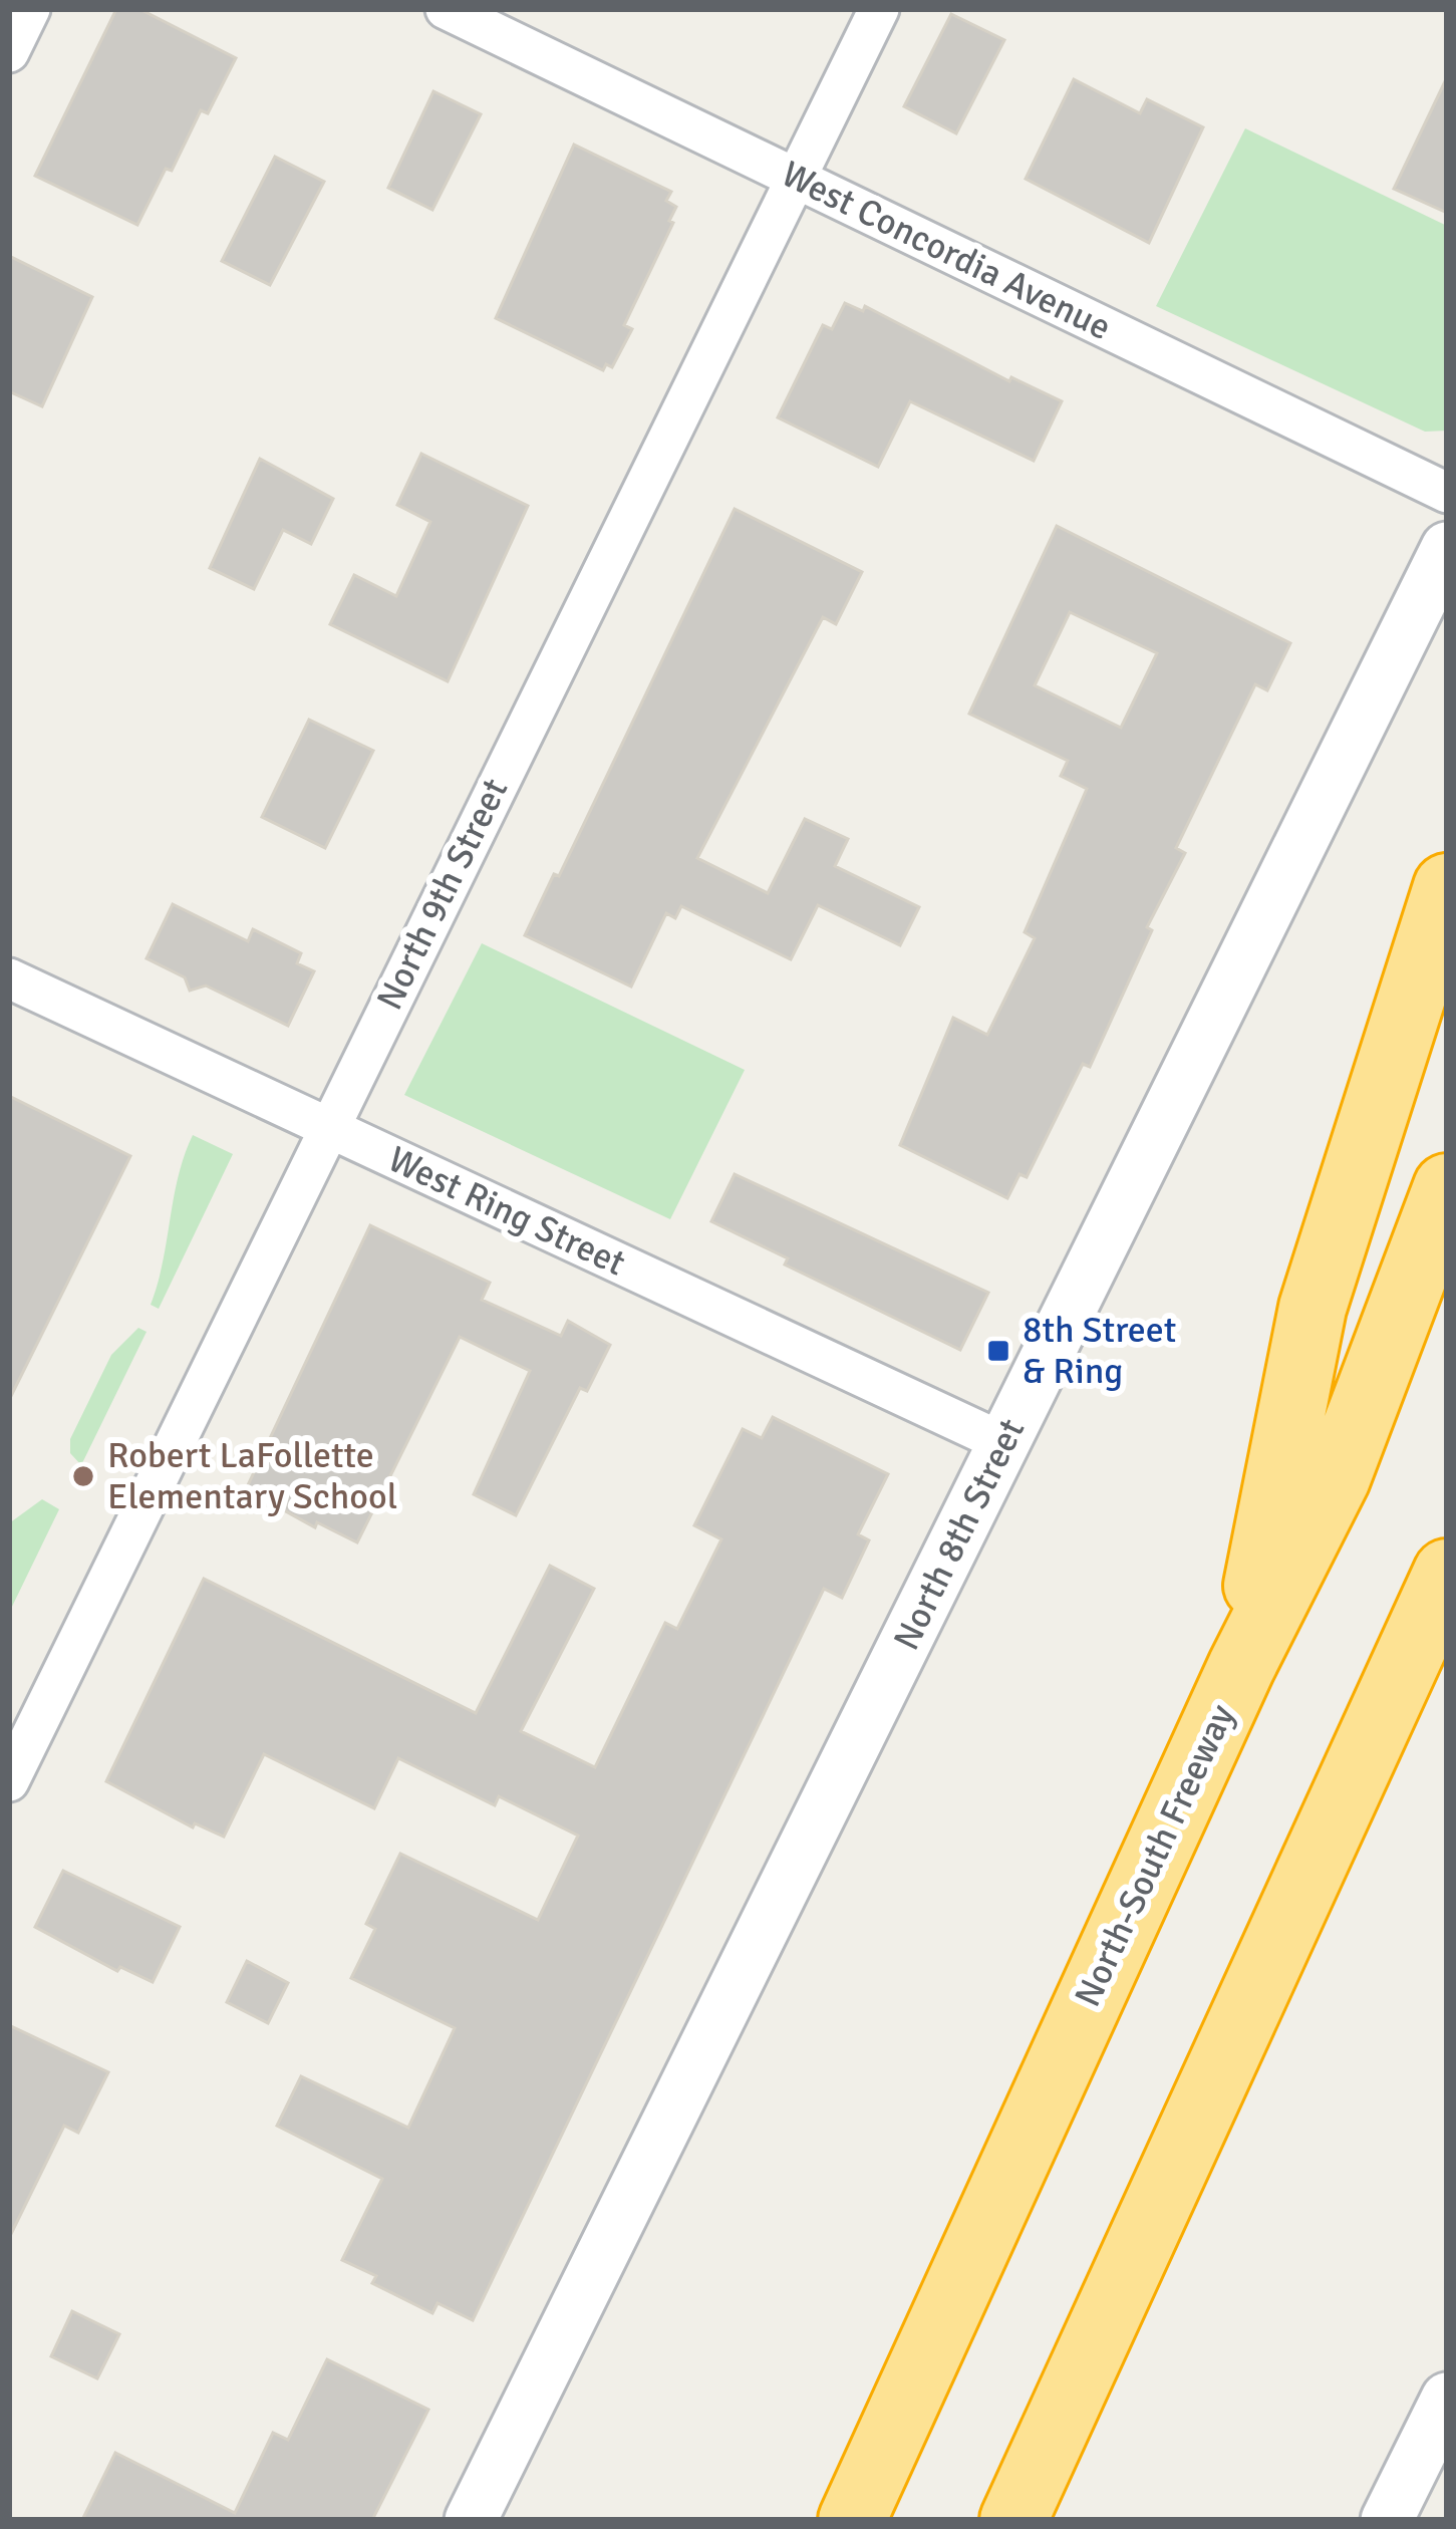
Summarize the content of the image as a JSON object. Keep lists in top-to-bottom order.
{
  "streets": {
    "highway": ["North-South Freeway"],
    "street": [
      "West Concordia Avenue",
      "North 9th Street",
      "West Ring Street",
      "North 8th Street"
    ]
  },
  "crossings": [
    ["West Concordia Avenue", "North 9th Street"],
    ["North 9th Street", "West Ring Street"],
    ["West Ring Street", "North 8th Street"]
  ],
  "places": {
    "transit": ["8th Street & Ring"],
    "other": ["Robert LaFollette Elementary School"]
  }
}
